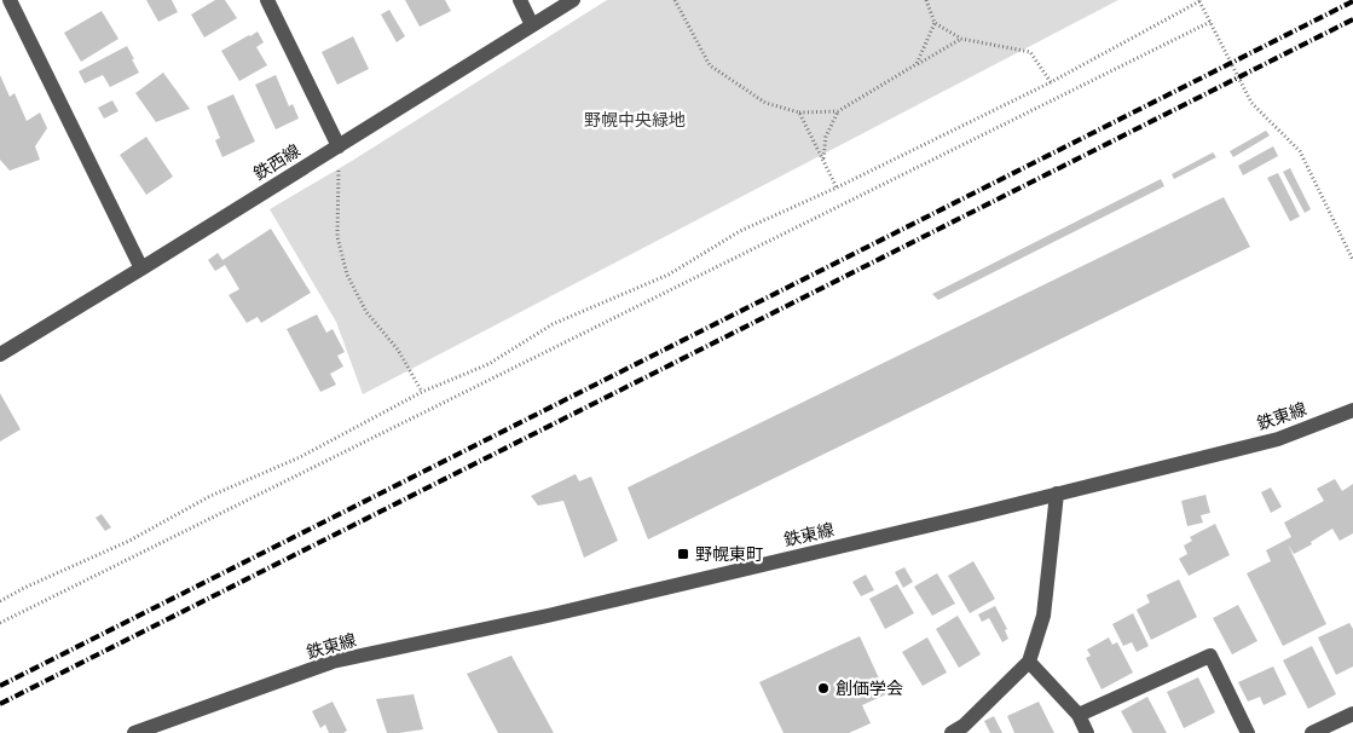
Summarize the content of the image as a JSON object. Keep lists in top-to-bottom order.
{
  "streets": {
    "street": ["鉄西線", "鉄東線"]
  },
  "parks": ["野幌中央緑地"],
  "places": {
    "transit": ["野幌東町"],
    "other": ["創価学会"]
  }
}
